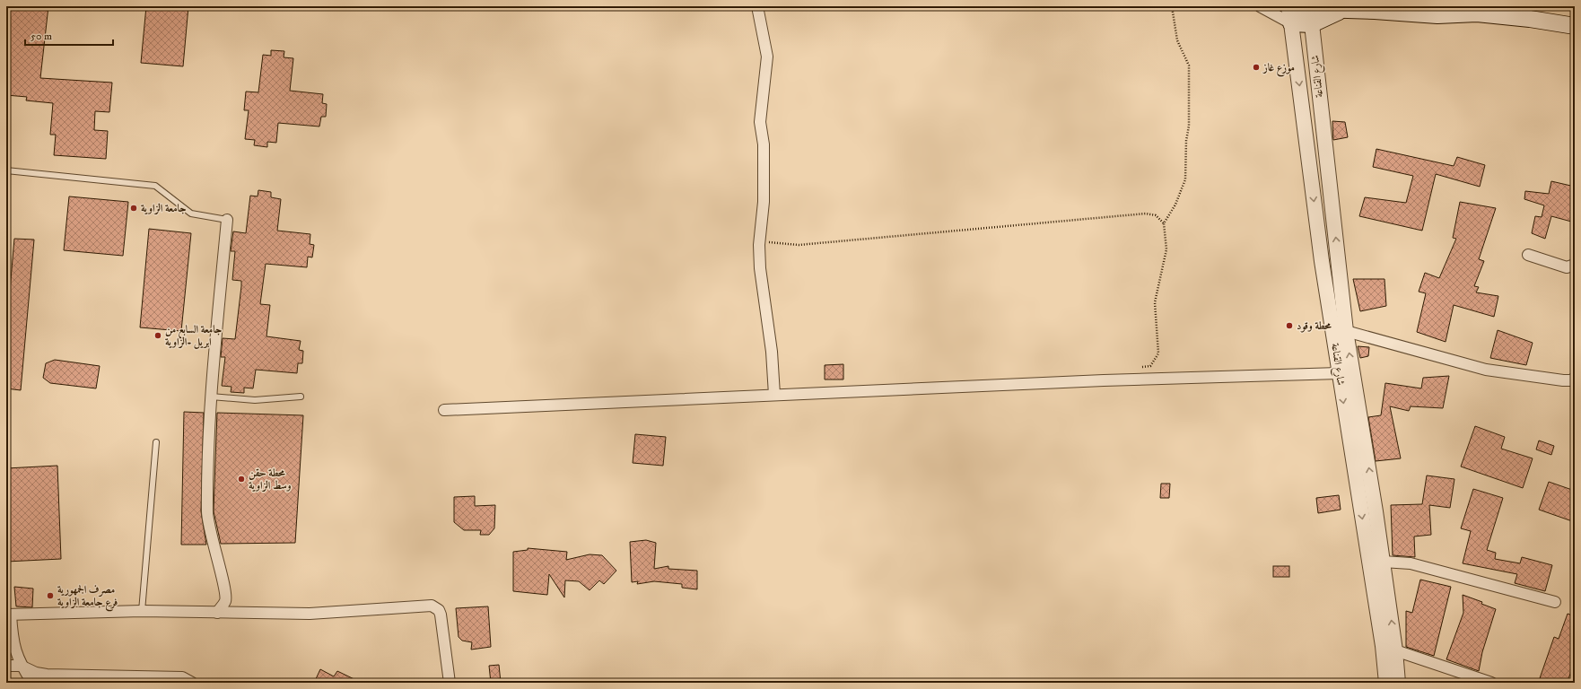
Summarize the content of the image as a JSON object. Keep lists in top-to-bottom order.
{
  "streets": {
    "street": ["شارع القناعة"]
  },
  "places": [
    "موزع غاز",
    "جامعة الزاوية",
    "محطة وقود",
    "جامعة السابع من ابريل -الزاوية",
    "محطة حقن وسط الزاوية",
    "مصرف الجمهورية فرع جامعة الزاوية"
  ],
  "scale_bar": "50 m"
}
